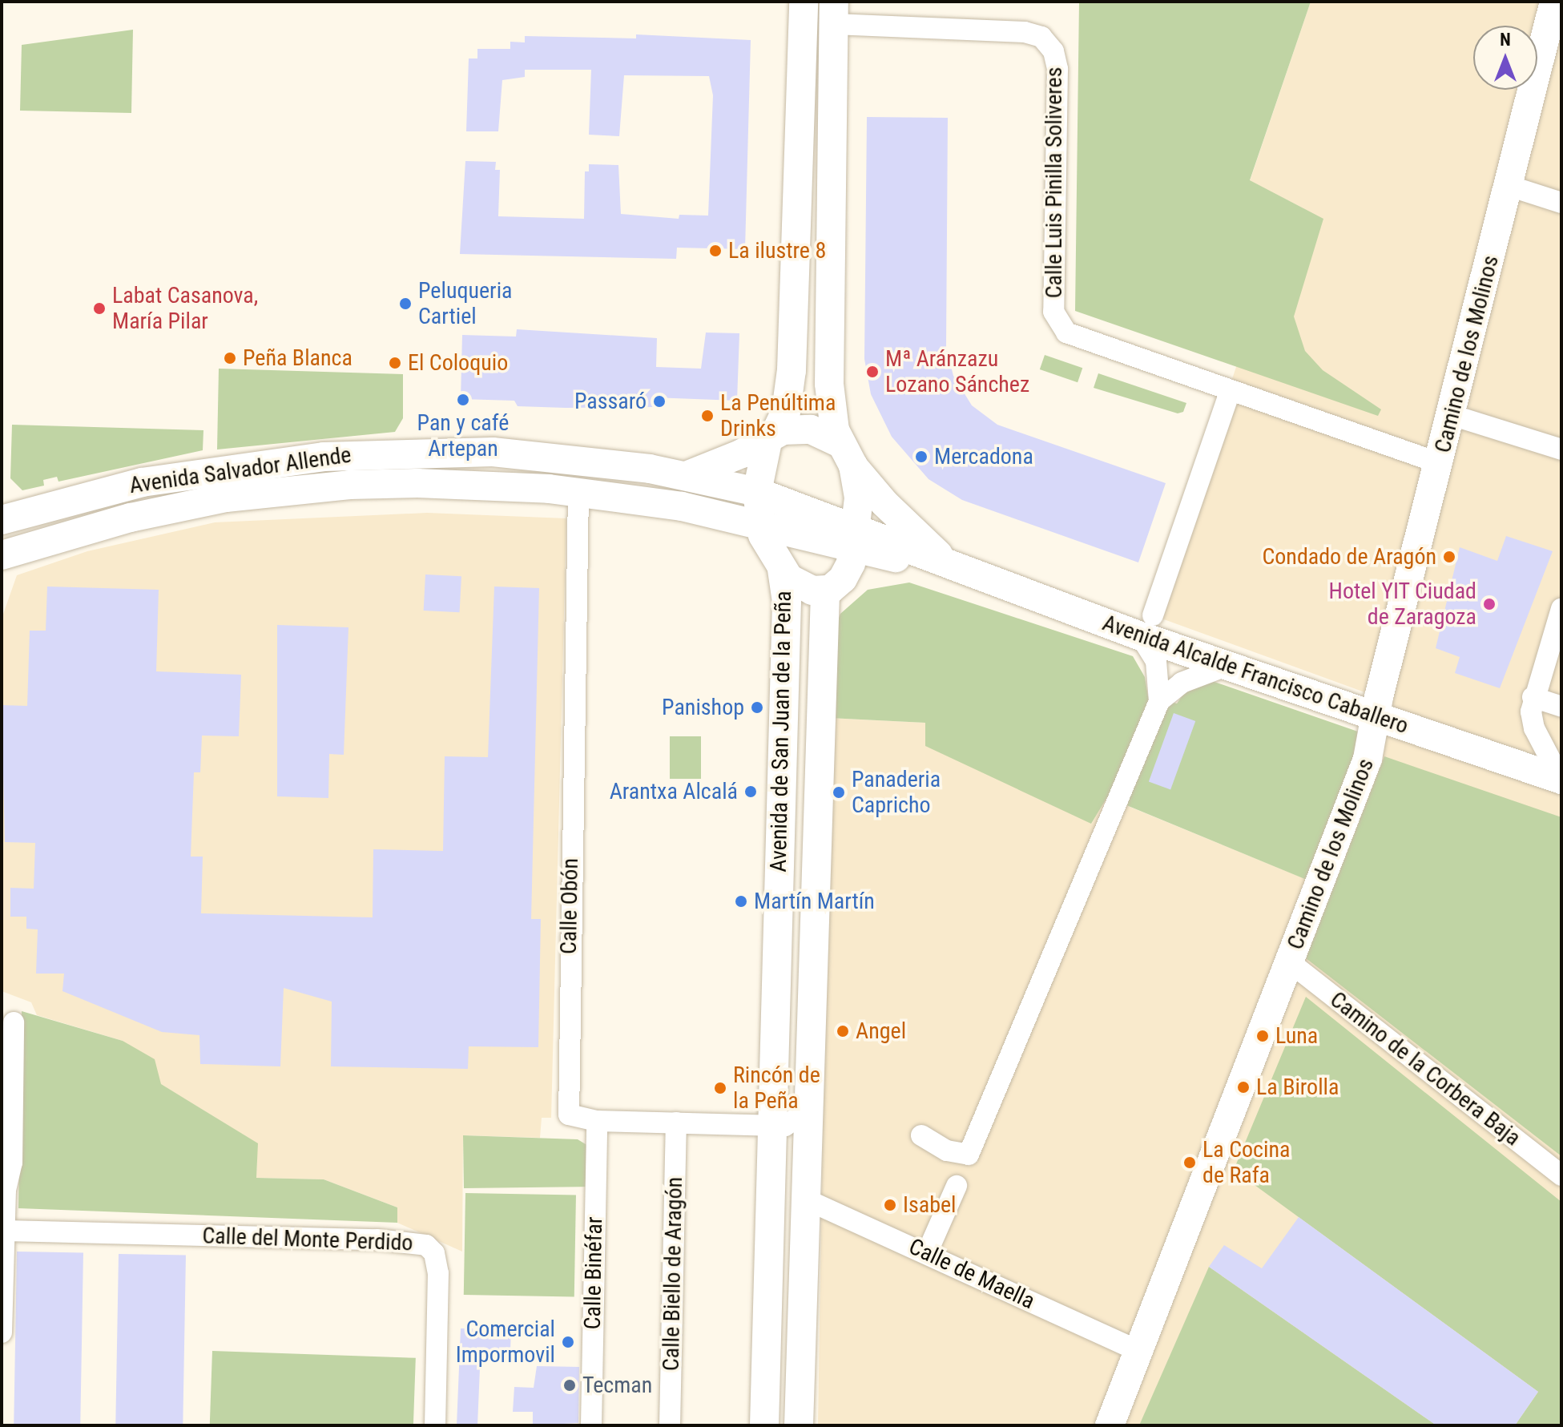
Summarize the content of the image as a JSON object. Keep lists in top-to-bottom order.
{
  "streets": {
    "main road": [
      "Camino de los Molinos",
      "Avenida Salvador Allende",
      "Avenida Alcalde Francisco Caballero",
      "Avenida de San Juan de la Peña"
    ],
    "street": [
      "Calle Luis Pinilla Soliveres",
      "Calle Obón",
      "Camino de la Corbera Baja",
      "Calle del Monte Perdido",
      "Calle Binéfar",
      "Calle Biello de Aragón",
      "Calle de Maella"
    ]
  },
  "crossings": [
    ["Calle Luis Pinilla Soliveres", "Camino de los Molinos"],
    ["Camino de los Molinos", "Avenida Alcalde Francisco Caballero"],
    ["Camino de los Molinos", "Camino de la Corbera Baja"],
    ["Camino de los Molinos", "Calle de Maella"],
    ["Avenida Salvador Allende", "Avenida Alcalde Francisco Caballero"],
    ["Avenida Salvador Allende", "Avenida de San Juan de la Peña"],
    ["Avenida Salvador Allende", "Calle Obón"],
    ["Avenida Alcalde Francisco Caballero", "Avenida de San Juan de la Peña"],
    ["Avenida de San Juan de la Peña", "Calle Obón"],
    ["Avenida de San Juan de la Peña", "Calle de Maella"],
    ["Calle Obón", "Calle Binéfar"],
    ["Calle Obón", "Calle Biello de Aragón"]
  ],
  "places": [
    "La ilustre 8",
    "Peluqueria Cartiel",
    "Labat Casanova, María Pilar",
    "Peña Blanca",
    "El Coloquio",
    "Mª Aránzazu Lozano Sánchez",
    "Pan y café Artepan",
    "Passaró",
    "La Penúltima Drinks",
    "Mercadona",
    "Condado de Aragón",
    "Hotel YIT Ciudad de Zaragoza",
    "Panishop",
    "Arantxa Alcalá",
    "Panaderia Capricho",
    "Martín Martín",
    "Angel",
    "Luna",
    "La Birolla",
    "Rincón de la Peña",
    "La Cocina de Rafa",
    "Isabel",
    "Comercial Impormovil",
    "Tecman"
  ],
  "north": "top"
}
